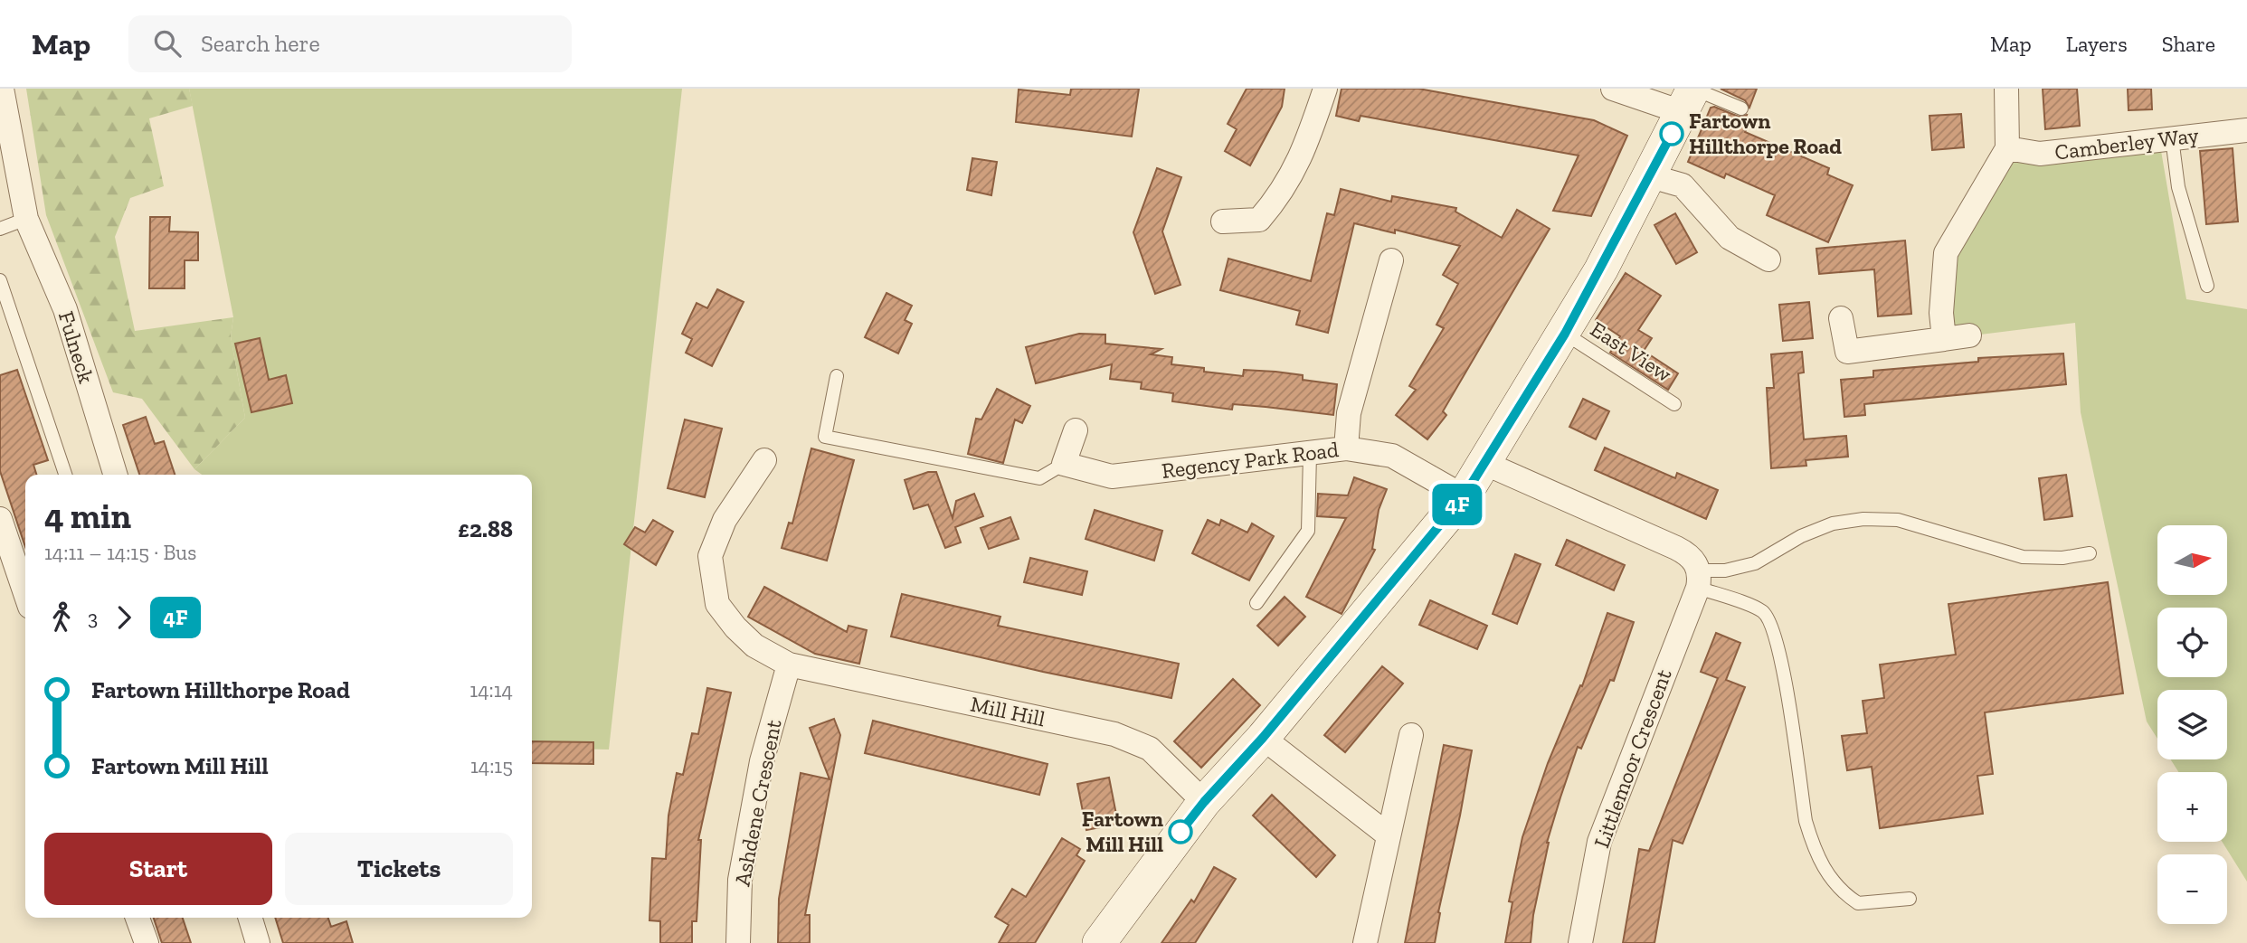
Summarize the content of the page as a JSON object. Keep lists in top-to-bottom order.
{
  "streets": {
    "street": [
      "Camberley Way",
      "Fulneck",
      "Regency Park Road",
      "Mill Hill",
      "Littlemoor Crescent",
      "Ashdene Crescent"
    ],
    "lane": ["East View"]
  },
  "crossings": [
    ["Mill Hill", "Ashdene Crescent"]
  ],
  "places": ["Fartown Hillthorpe Road", "Fartown Mill Hill"],
  "lines": ["bus line 4F"],
  "north": "right",
  "page": {
    "header": "Map",
    "search": "Search here",
    "nav": ["Map", "Layers", "Share"],
    "on_map": "4F",
    "heading": ["4 min", "14:11 – 14:15 · Bus", "£2.88"],
    "map_buttons": ["+", "−"],
    "legs": ["3", "4F"],
    "list": [
      {
        "name": "Fartown Hillthorpe Road",
        "value": "14:14"
      },
      {
        "name": "Fartown Mill Hill",
        "value": "14:15"
      }
    ],
    "buttons": ["Start", "Tickets"]
  }
}
